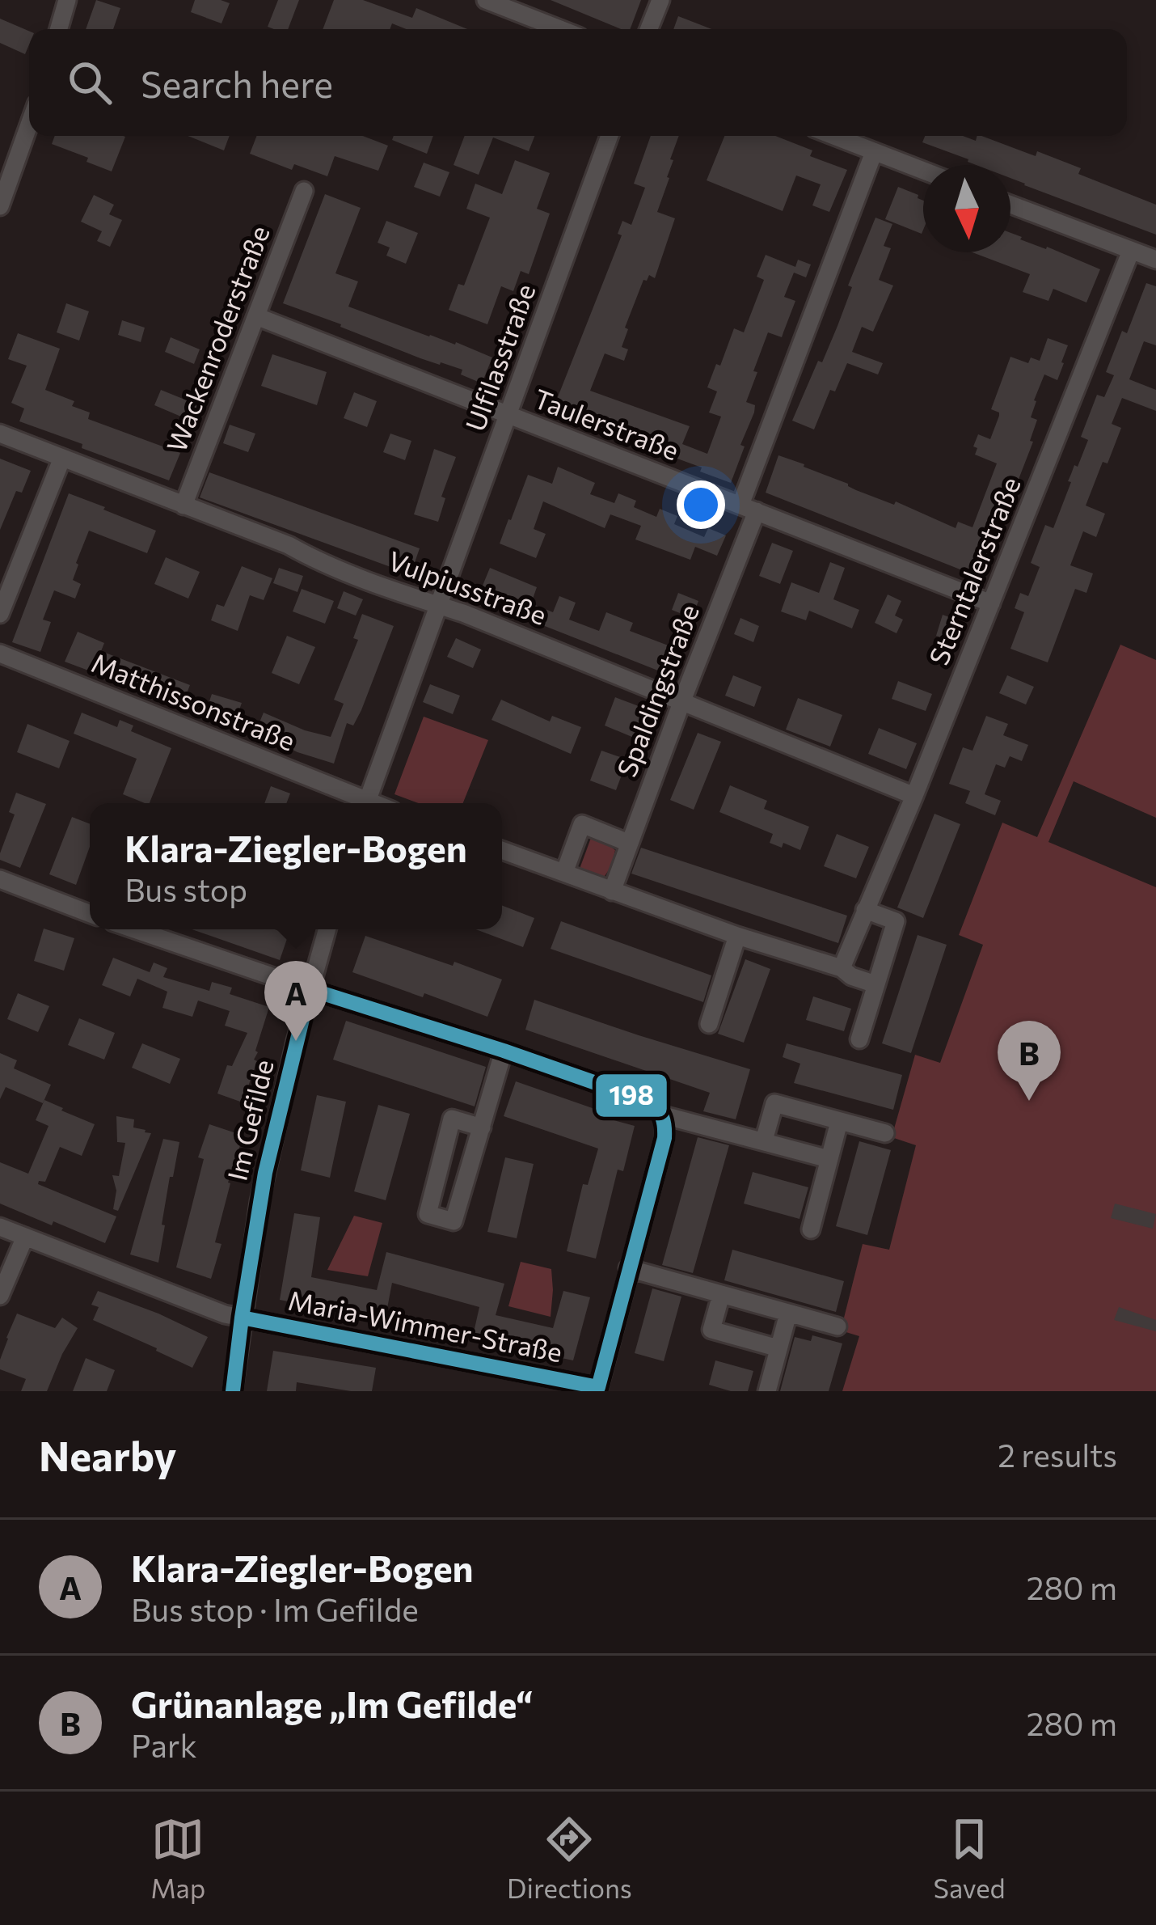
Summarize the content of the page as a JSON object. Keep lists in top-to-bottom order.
{
  "streets": {
    "street": [
      "Wackenroderstraße",
      "Ulfilasstraße",
      "Taulerstraße",
      "Sterntalerstraße",
      "Vulpiusstraße",
      "Spaldingstraße",
      "Matthissonstraße",
      "Im Gefilde",
      "Maria-Wimmer-Straße"
    ]
  },
  "crossings": [
    ["Wackenroderstraße", "Taulerstraße"],
    ["Wackenroderstraße", "Vulpiusstraße"],
    ["Ulfilasstraße", "Taulerstraße"],
    ["Ulfilasstraße", "Vulpiusstraße"],
    ["Taulerstraße", "Sterntalerstraße"],
    ["Taulerstraße", "Spaldingstraße"],
    ["Sterntalerstraße", "Vulpiusstraße"],
    ["Vulpiusstraße", "Spaldingstraße"],
    ["Im Gefilde", "Maria-Wimmer-Straße"]
  ],
  "lines": ["transit line 198"],
  "north": "bottom",
  "page": {
    "search": "Search here",
    "popup": ["Klara-Ziegler-Bogen", "Bus stop"],
    "pins": ["A", "B"],
    "heading": ["Nearby", "2 results"],
    "list": [
      {
        "mark": "A",
        "name": "Klara-Ziegler-Bogen",
        "note": "Bus stop · Im Gefilde",
        "value": "280 m"
      },
      {
        "mark": "B",
        "name": "Grünanlage „Im Gefilde“",
        "note": "Park",
        "value": "280 m"
      }
    ],
    "nav": ["Map", "Directions", "Saved"]
  }
}
